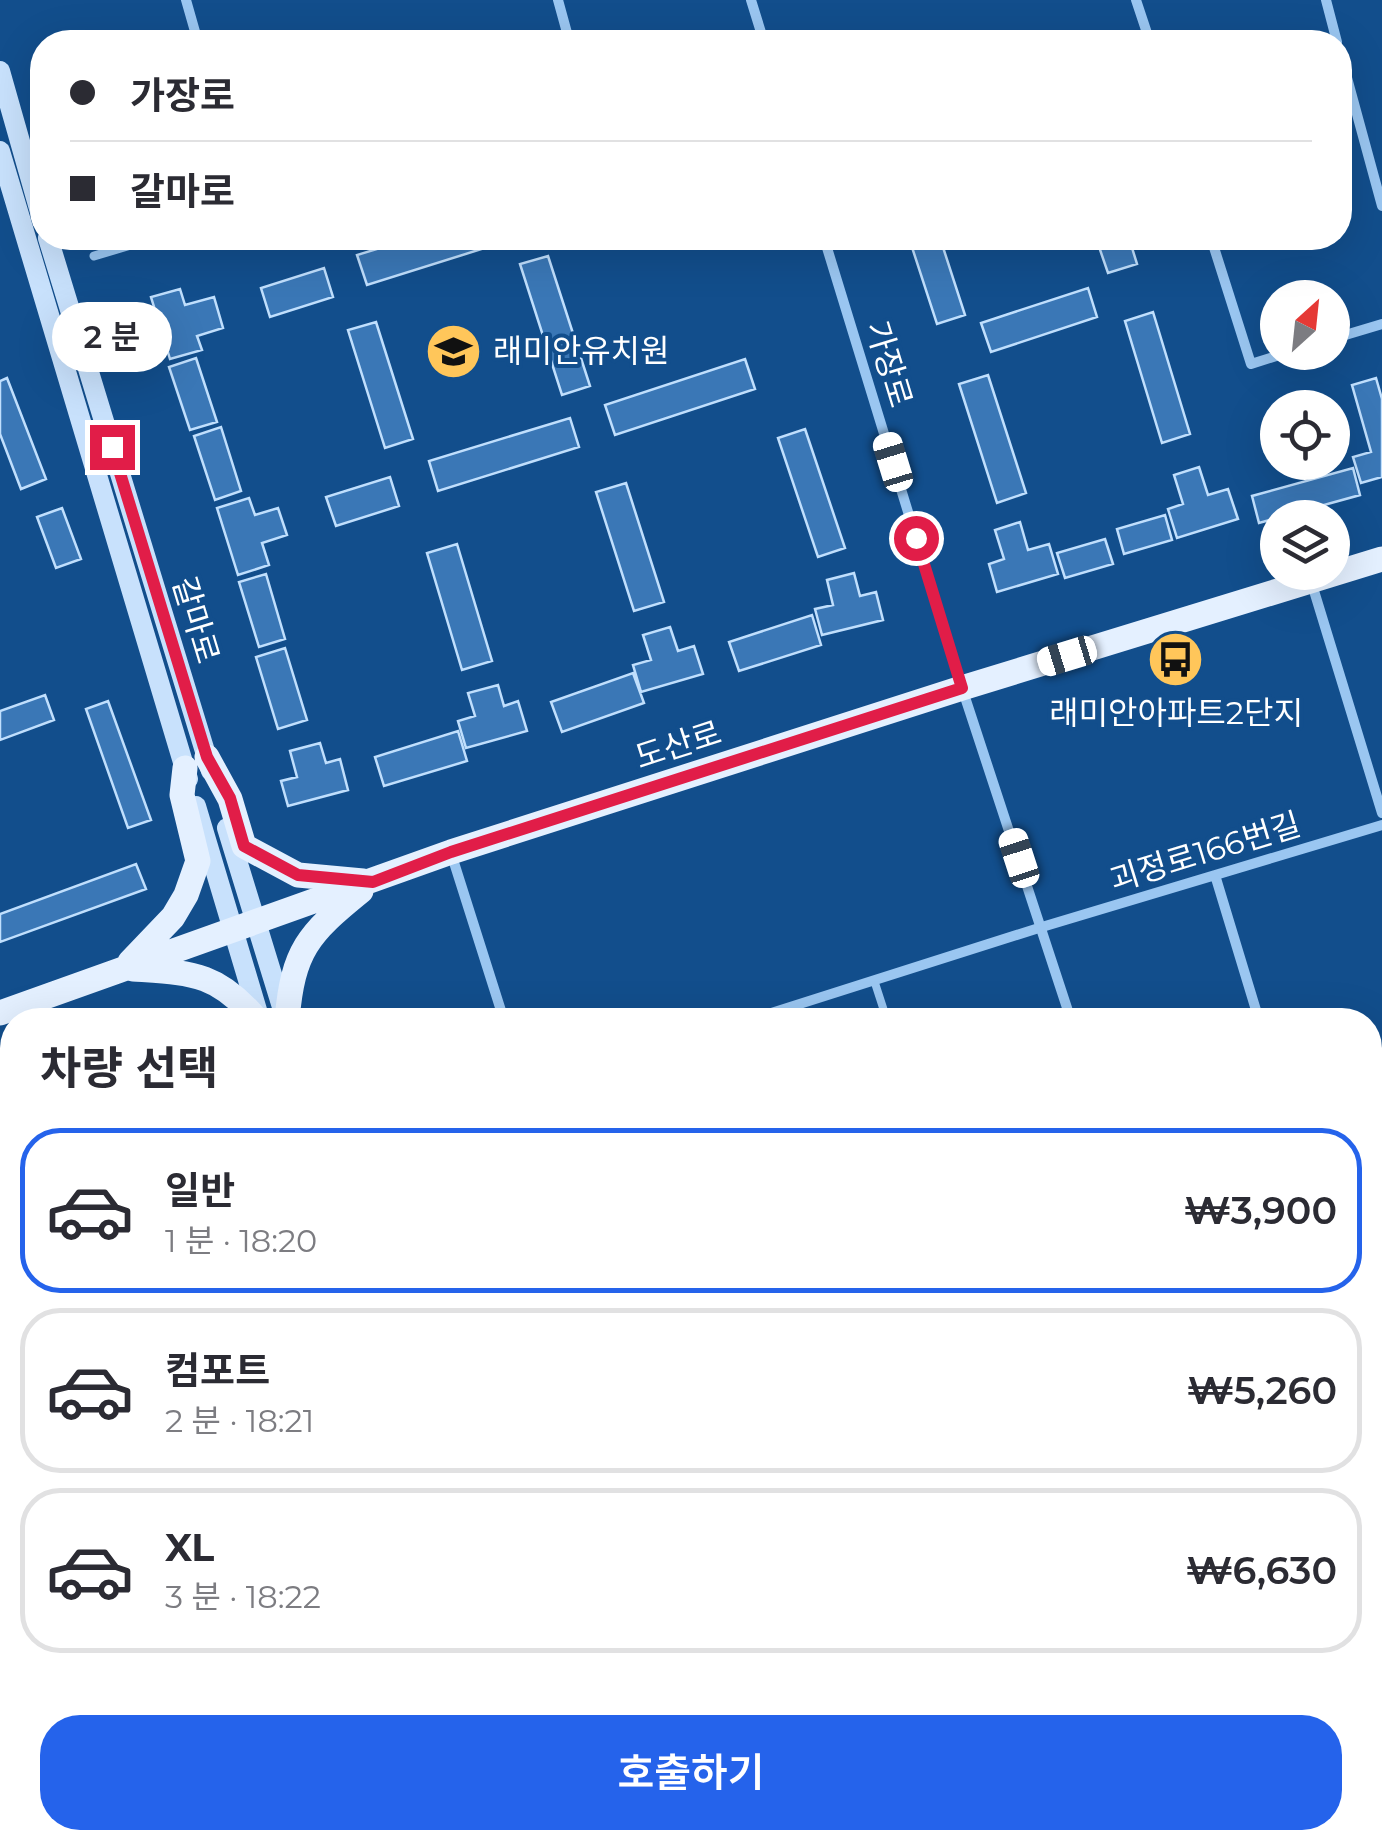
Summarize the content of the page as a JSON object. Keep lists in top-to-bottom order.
{
  "streets": {
    "main road": ["갈마로", "도산로"],
    "street": ["가장로", "괴정로166번길"]
  },
  "crossings": [
    ["가장로", "도산로"],
    ["가장로", "괴정로166번길"],
    ["갈마로", "도산로"]
  ],
  "places": {
    "school or university": ["래미안유치원"],
    "bus stop": ["래미안아파트2단지"]
  },
  "north": "top right",
  "page": {
    "banner": ["가장로", "갈마로"],
    "bubble": "2 분",
    "heading": "차량 선택",
    "list": [
      {
        "name": "일반",
        "note": "1 분 · 18:20",
        "value": "₩3,900"
      },
      {
        "name": "컴포트",
        "note": "2 분 · 18:21",
        "value": "₩5,260"
      },
      {
        "name": "XL",
        "note": "3 분 · 18:22",
        "value": "₩6,630"
      }
    ],
    "buttons": "호출하기"
  }
}
